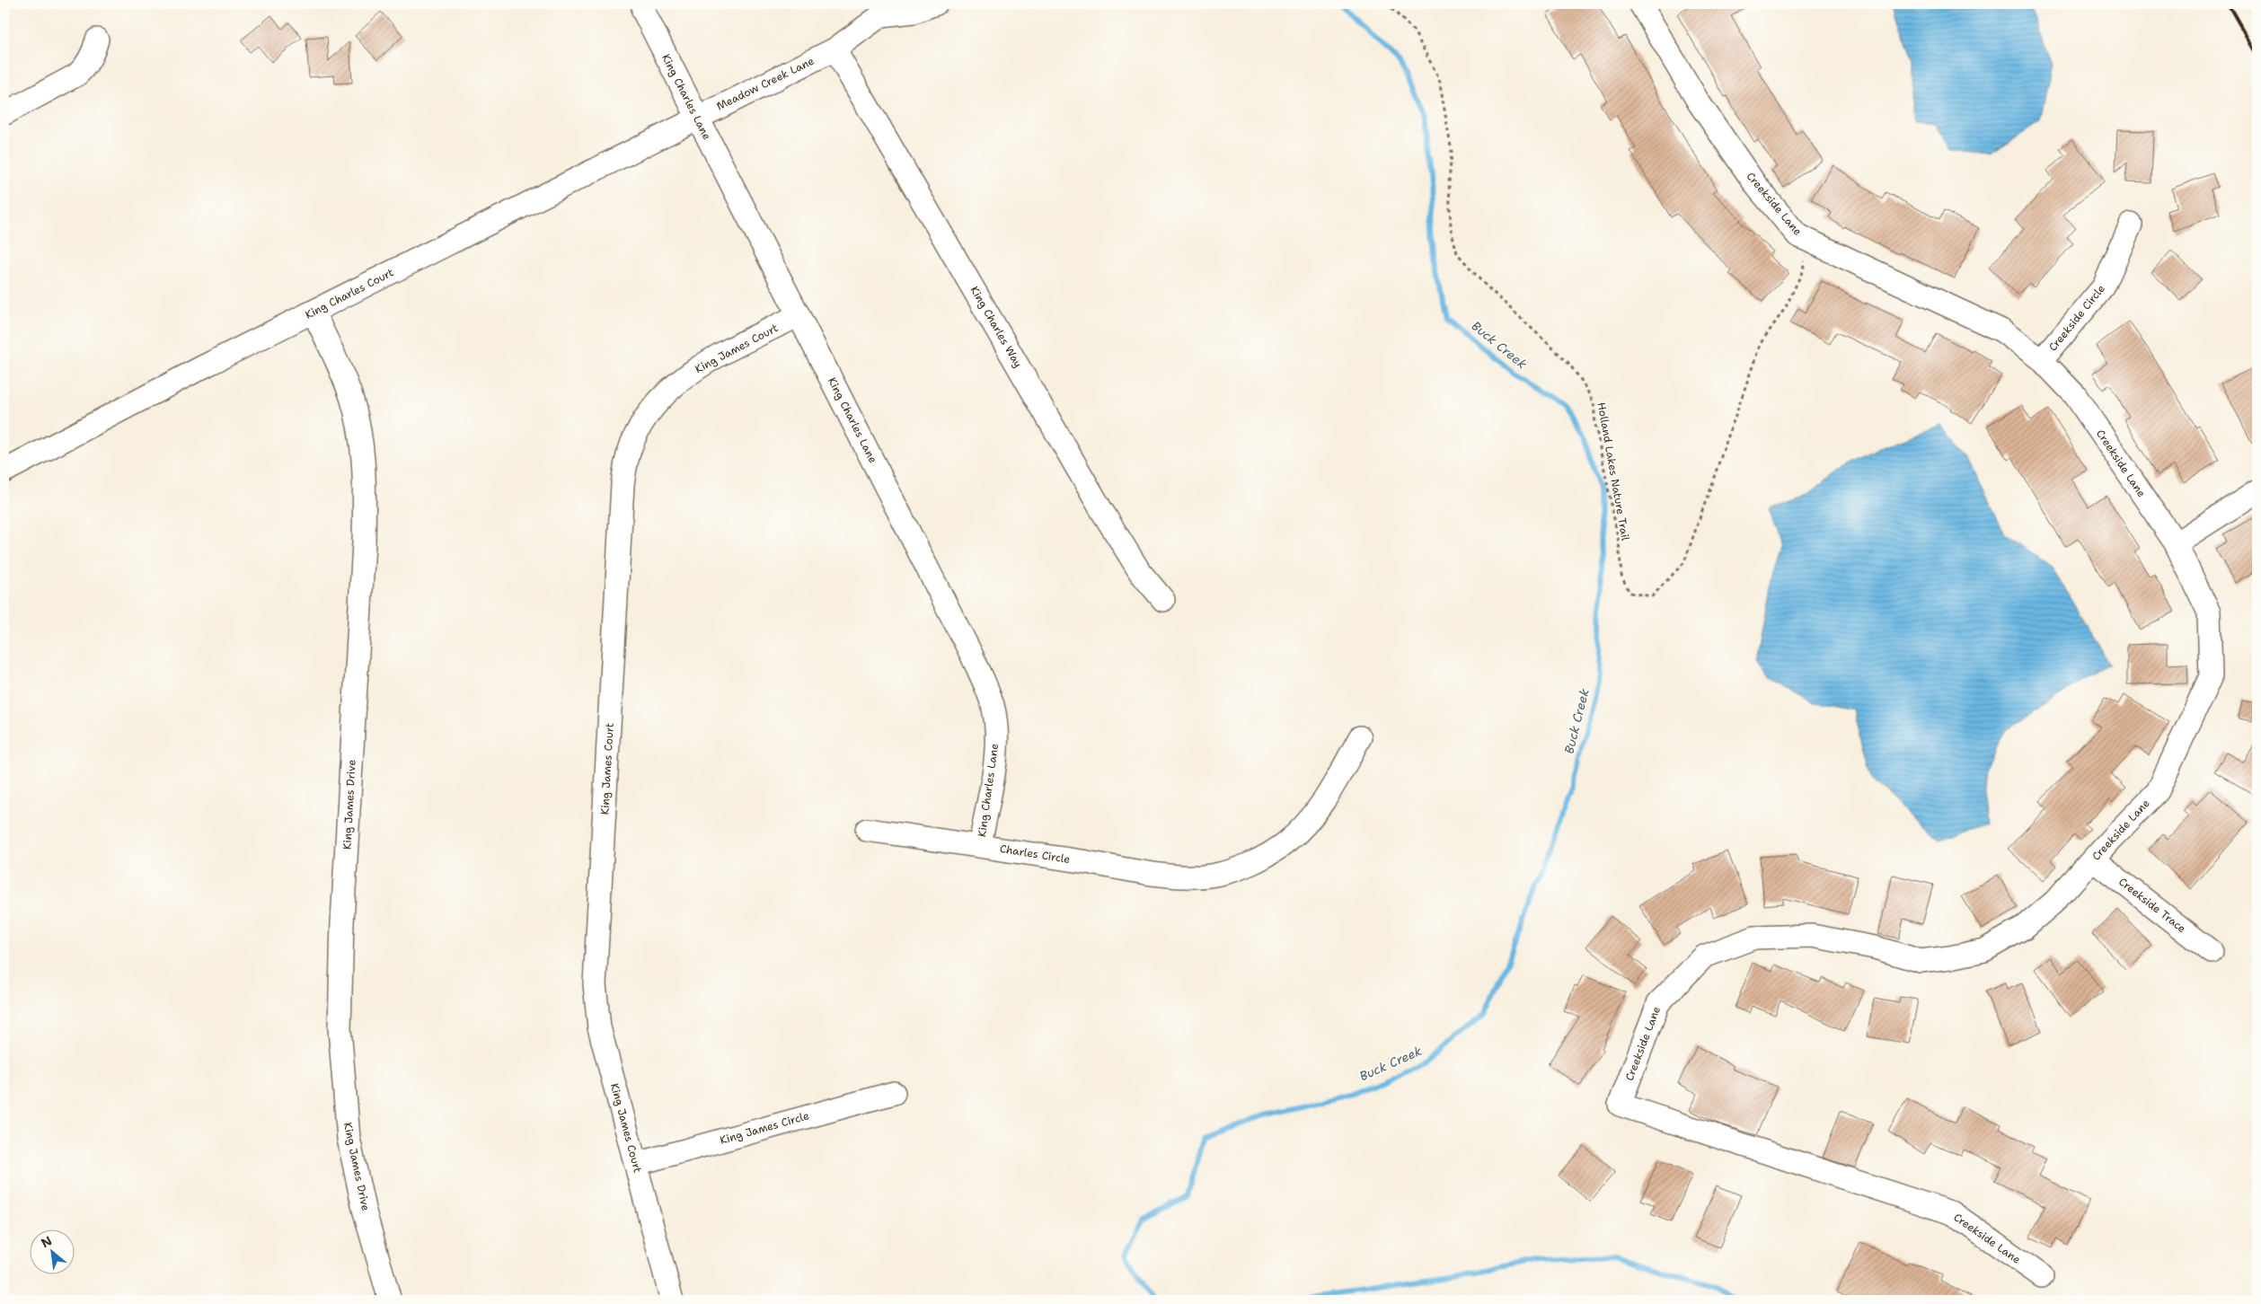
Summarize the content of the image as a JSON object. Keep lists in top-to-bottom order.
{
  "streets": {
    "street": [
      "Meadow Creek Lane",
      "King Charles Lane",
      "Creekside Lane",
      "King Charles Court",
      "Creekside Circle",
      "King Charles Way",
      "King James Court",
      "King James Drive",
      "Charles Circle",
      "Creekside Trace",
      "King James Circle"
    ],
    "path": ["Holland Lakes Nature Trail"]
  },
  "crossings": [
    ["Meadow Creek Lane", "King Charles Lane"],
    ["Meadow Creek Lane", "King Charles Court"],
    ["Meadow Creek Lane", "King Charles Way"],
    ["King Charles Lane", "King Charles Court"],
    ["King Charles Lane", "King James Court"],
    ["King Charles Lane", "Charles Circle"],
    ["Creekside Lane", "Creekside Circle"],
    ["Creekside Lane", "Holland Lakes Nature Trail"],
    ["Creekside Lane", "Creekside Trace"],
    ["King Charles Court", "King James Drive"],
    ["King James Court", "King James Circle"]
  ],
  "water": ["Buck Creek"],
  "north": "top left"
}
